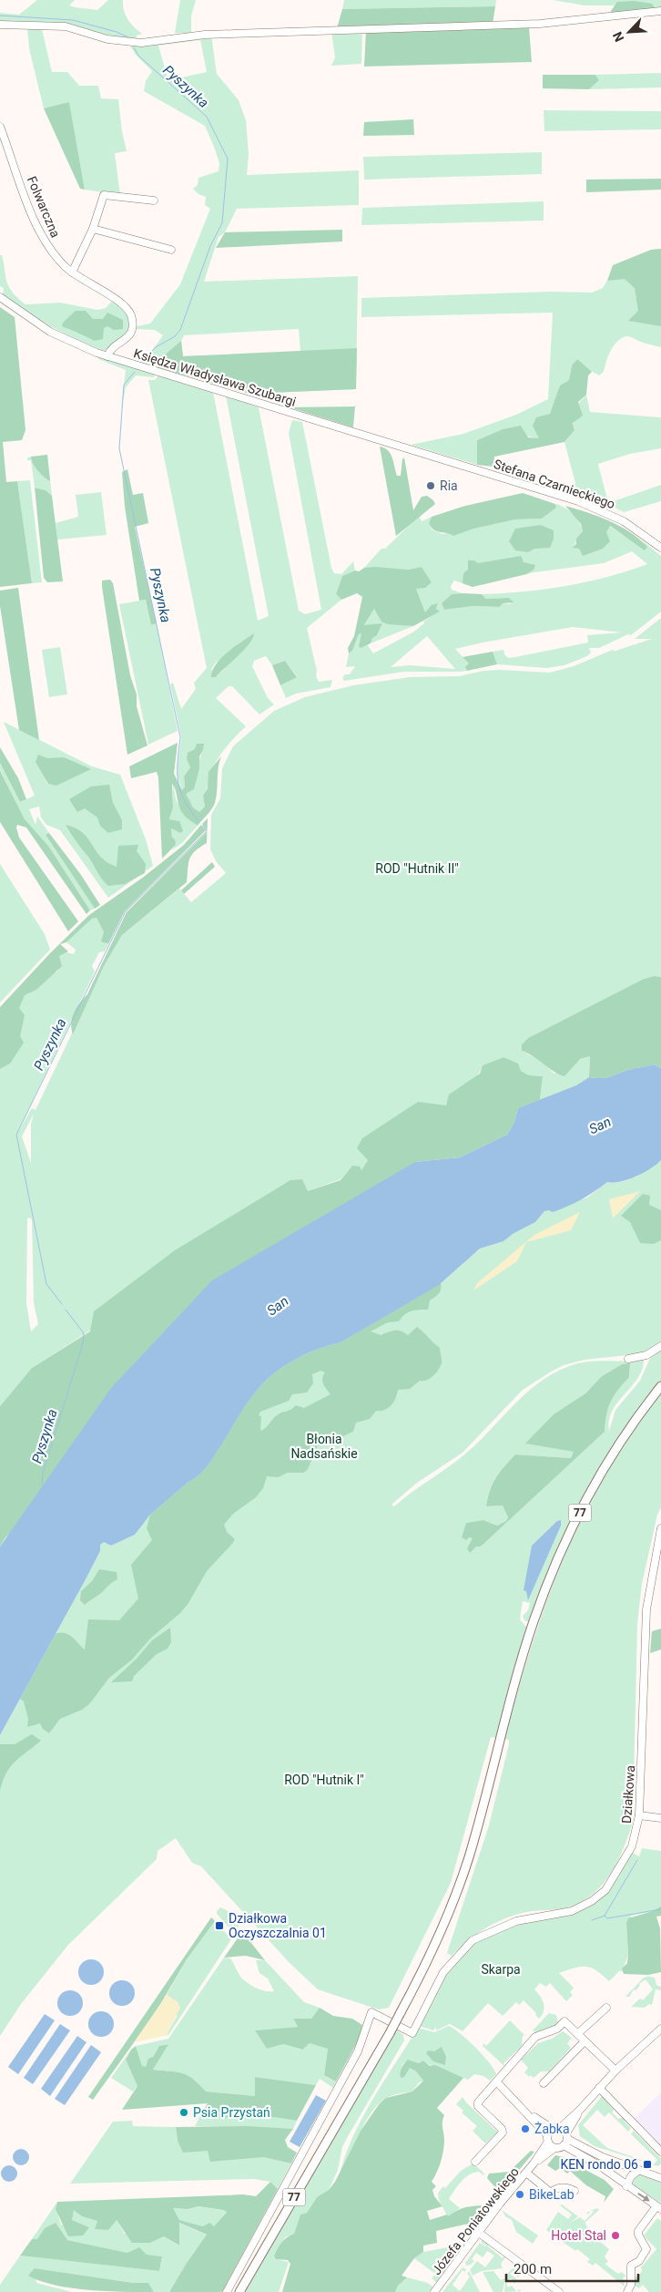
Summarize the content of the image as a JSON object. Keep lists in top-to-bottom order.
{
  "streets": {
    "main road": ["77"],
    "street": [
      "Folwarczna",
      "Księdza Władysława Szubargi",
      "Stefana Czarnieckiego",
      "Działkowa",
      "Józefa Poniatowskiego"
    ]
  },
  "crossings": [
    ["Folwarczna", "Księdza Władysława Szubargi"],
    ["Księdza Władysława Szubargi", "Stefana Czarnieckiego"]
  ],
  "water": ["Pyszynka", "San"],
  "parks": [
    "ROD \"Hutnik II\"",
    "Błonia Nadsańskie",
    "ROD \"Hutnik I\"",
    "Skarpa"
  ],
  "places": {
    "other": [
      "Ria",
      "Psia Przystań",
      "Żabka",
      "BikeLab",
      "Hotel Stal"
    ],
    "transit": ["Działkowa Oczyszczalnia 01", "KEN rondo 06"]
  },
  "scale_bar": "200 m",
  "north": "bottom left"
}
